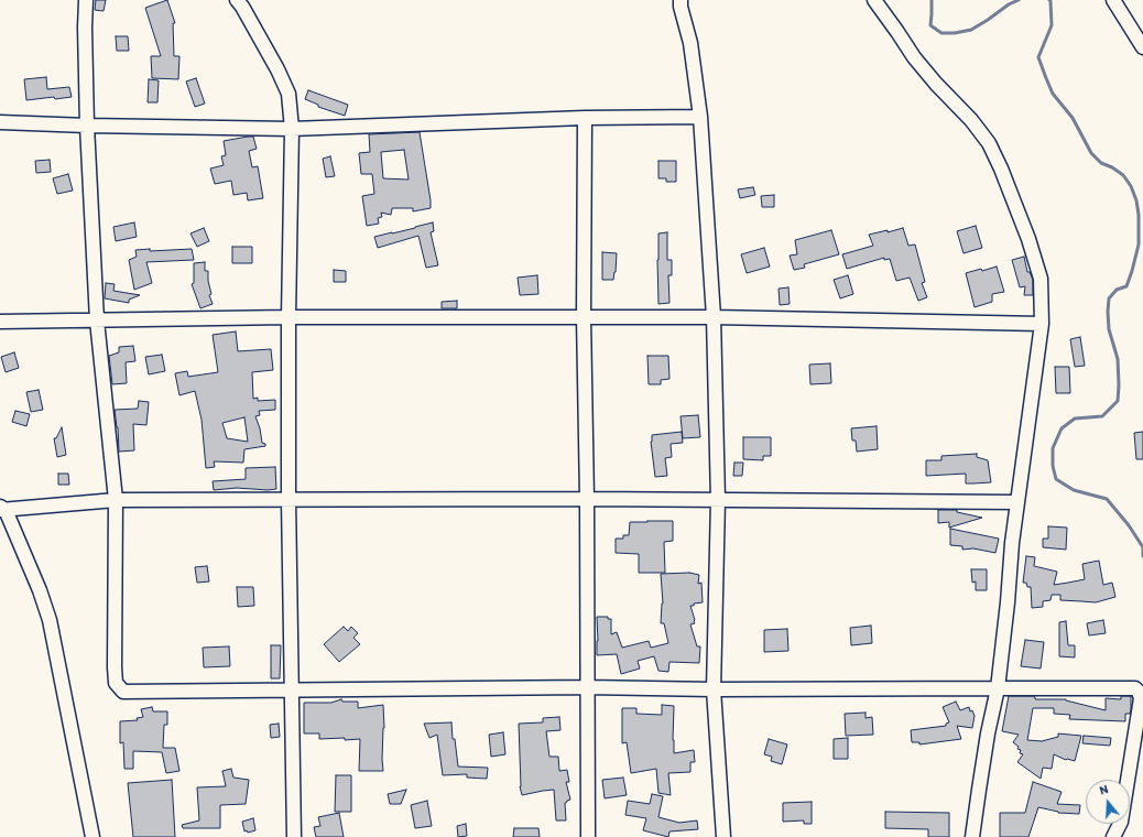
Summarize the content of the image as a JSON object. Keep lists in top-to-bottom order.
{
  "north": "top"
}
